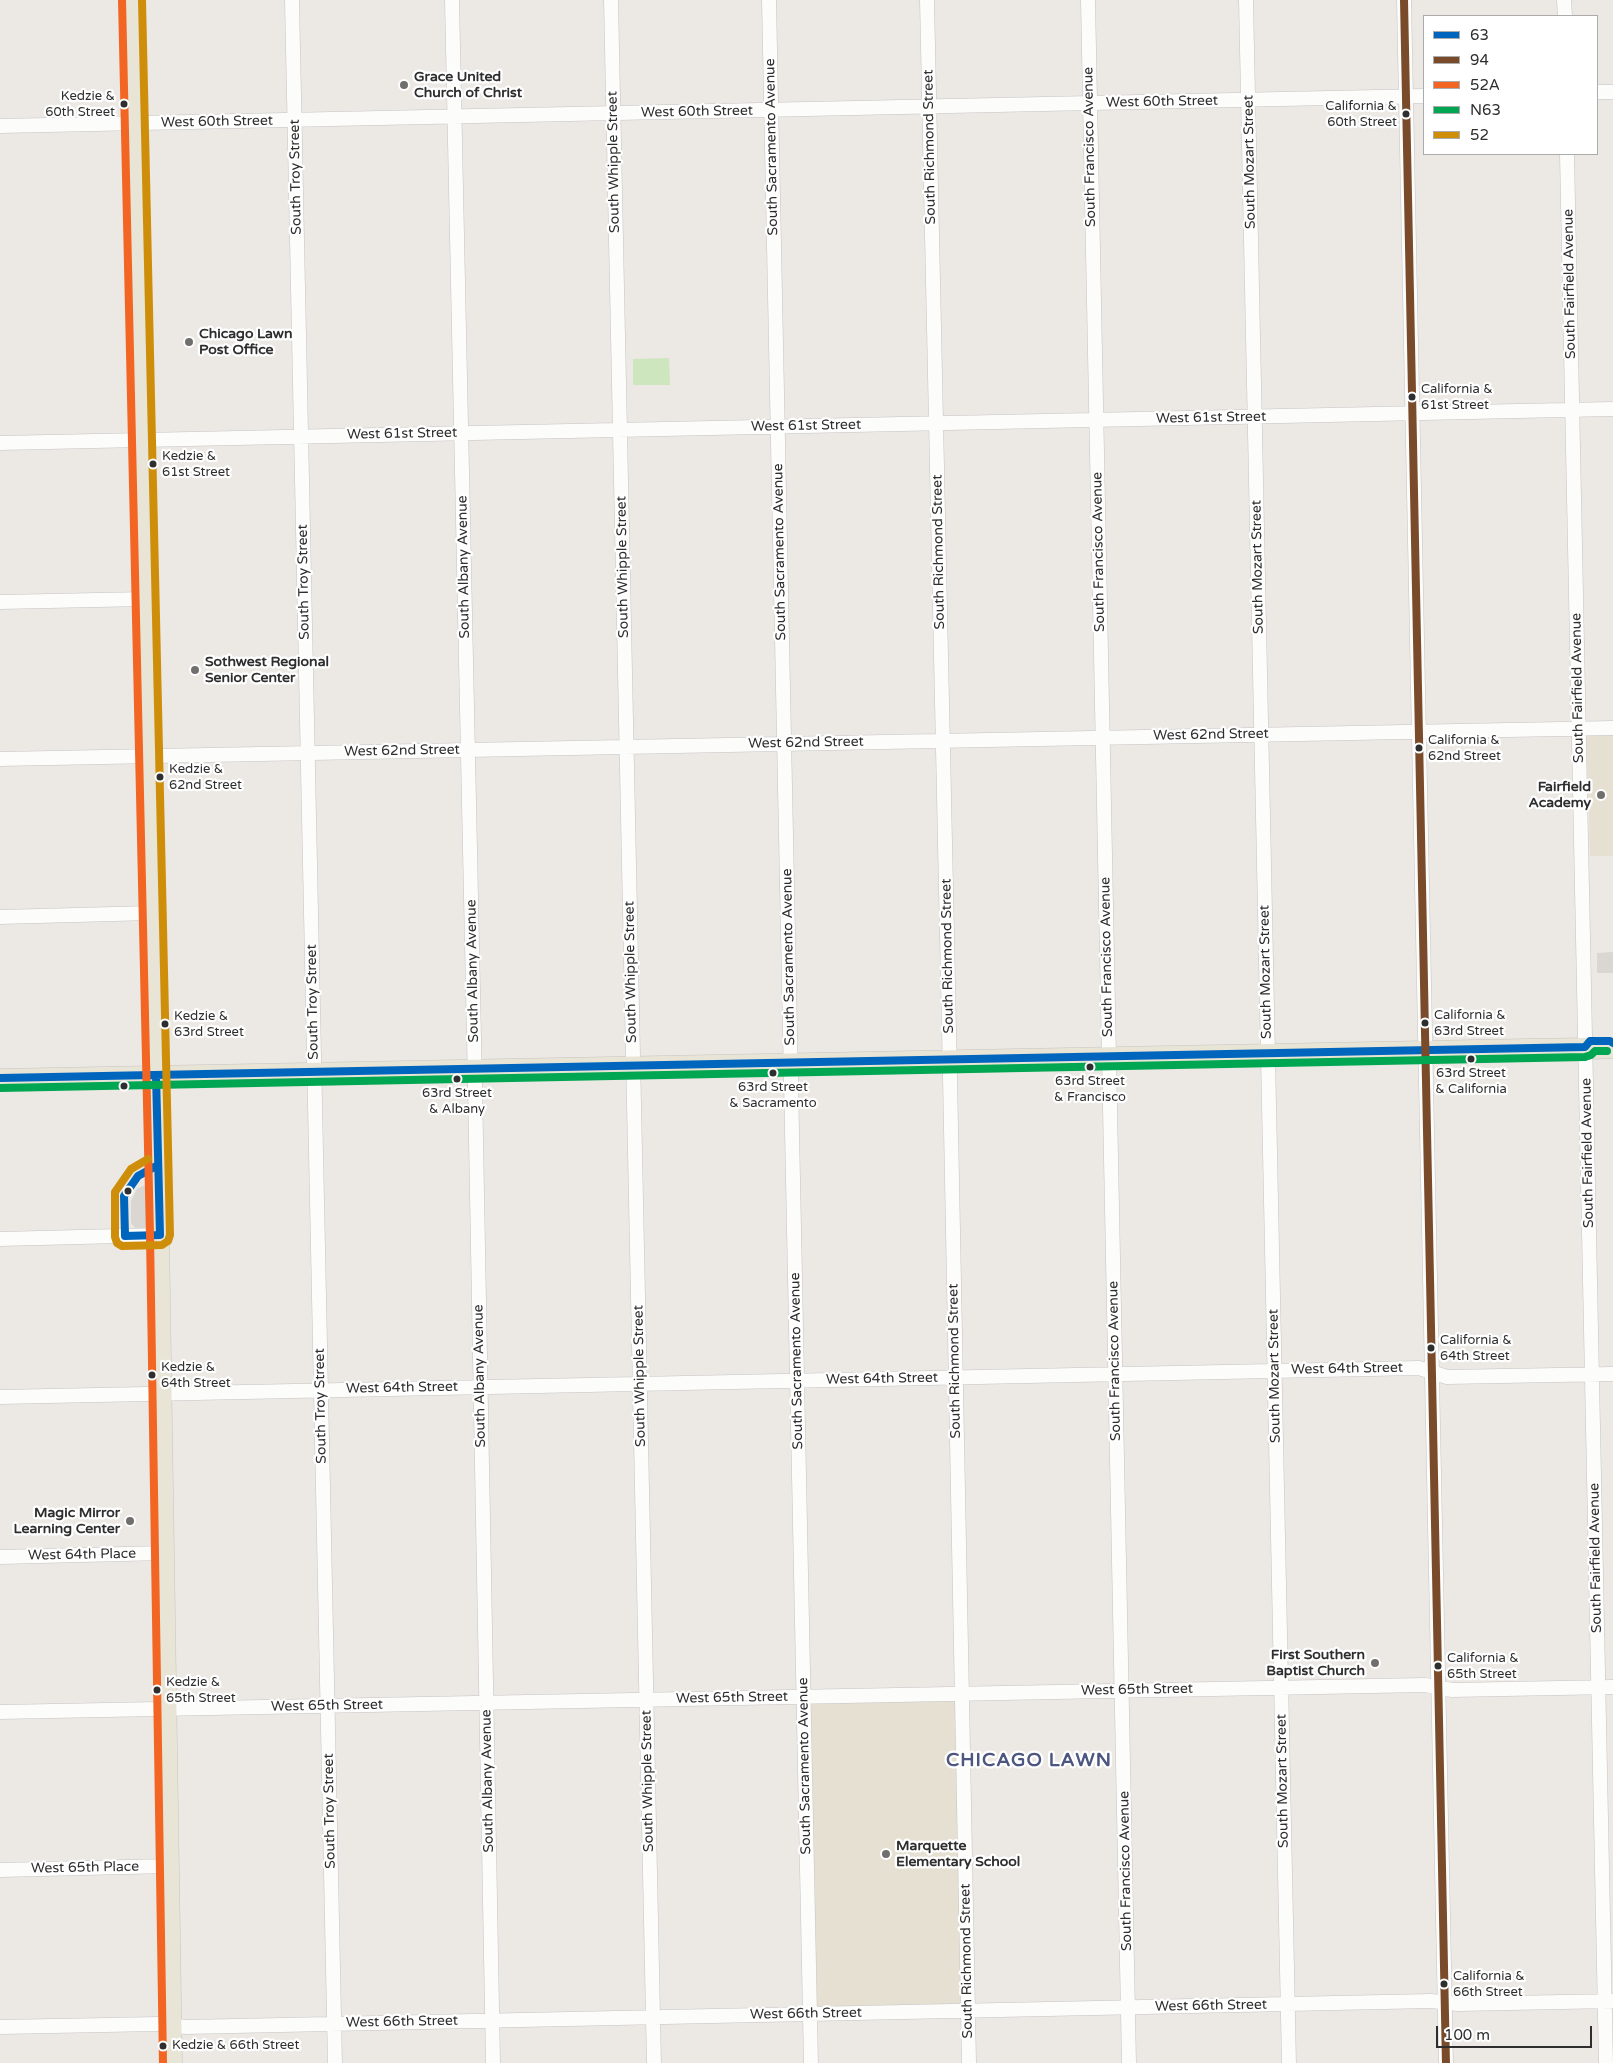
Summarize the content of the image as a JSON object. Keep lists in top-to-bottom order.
{
  "streets": {
    "street": [
      "West 60th Street",
      "South Sacramento Avenue",
      "South Richmond Street",
      "South Francisco Avenue",
      "South Whipple Street",
      "South Mozart Street",
      "South Troy Street",
      "South Fairfield Avenue",
      "West 61st Street",
      "South Albany Avenue",
      "West 62nd Street",
      "West 64th Street",
      "West 64th Place",
      "West 65th Street",
      "West 65th Place",
      "West 66th Street"
    ]
  },
  "crossings": [
    ["West 60th Street", "South Sacramento Avenue"],
    ["West 60th Street", "South Richmond Street"],
    ["West 60th Street", "South Francisco Avenue"],
    ["West 60th Street", "South Whipple Street"],
    ["West 60th Street", "South Mozart Street"],
    ["West 60th Street", "South Troy Street"],
    ["West 60th Street", "South Albany Avenue"],
    ["South Sacramento Avenue", "West 61st Street"],
    ["South Sacramento Avenue", "West 62nd Street"],
    ["South Sacramento Avenue", "West 64th Street"],
    ["South Sacramento Avenue", "West 65th Street"],
    ["South Sacramento Avenue", "West 66th Street"],
    ["South Richmond Street", "West 61st Street"],
    ["South Richmond Street", "West 62nd Street"],
    ["South Richmond Street", "West 64th Street"],
    ["South Richmond Street", "West 65th Street"],
    ["South Richmond Street", "West 66th Street"],
    ["South Francisco Avenue", "West 61st Street"],
    ["South Francisco Avenue", "West 62nd Street"],
    ["South Francisco Avenue", "West 64th Street"],
    ["South Francisco Avenue", "West 65th Street"],
    ["South Francisco Avenue", "West 66th Street"],
    ["South Whipple Street", "West 61st Street"],
    ["South Whipple Street", "West 62nd Street"],
    ["South Whipple Street", "West 64th Street"],
    ["South Whipple Street", "West 65th Street"],
    ["South Whipple Street", "West 66th Street"],
    ["South Mozart Street", "West 61st Street"],
    ["South Mozart Street", "West 62nd Street"],
    ["South Mozart Street", "West 64th Street"],
    ["South Mozart Street", "West 65th Street"],
    ["South Mozart Street", "West 66th Street"],
    ["South Troy Street", "West 61st Street"],
    ["South Troy Street", "West 62nd Street"],
    ["South Troy Street", "West 64th Street"],
    ["South Troy Street", "West 65th Street"],
    ["South Troy Street", "West 66th Street"],
    ["South Fairfield Avenue", "West 61st Street"],
    ["South Fairfield Avenue", "West 62nd Street"],
    ["South Fairfield Avenue", "West 64th Street"],
    ["South Fairfield Avenue", "West 65th Street"],
    ["South Fairfield Avenue", "West 66th Street"],
    ["West 61st Street", "South Albany Avenue"],
    ["South Albany Avenue", "West 62nd Street"],
    ["South Albany Avenue", "West 64th Street"],
    ["South Albany Avenue", "West 65th Street"],
    ["South Albany Avenue", "West 66th Street"]
  ],
  "districts": ["CHICAGO LAWN"],
  "places": [
    "Grace United Church of Christ",
    "Kedzie & 60th Street",
    "California & 60th Street",
    "Chicago Lawn Post Office",
    "California & 61st Street",
    "Kedzie & 61st Street",
    "Sothwest Regional Senior Center",
    "California & 62nd Street",
    "Kedzie & 62nd Street",
    "Fairfield Academy",
    "California & 63rd Street",
    "Kedzie & 63rd Street",
    "63rd Street & California",
    "63rd Street & Francisco",
    "63rd Street & Sacramento",
    "63rd Street & Albany",
    "California & 64th Street",
    "Kedzie & 64th Street",
    "Magic Mirror Learning Center",
    "First Southern Baptist Church",
    "California & 65th Street",
    "Kedzie & 65th Street",
    "Marquette Elementary School",
    "California & 66th Street",
    "Kedzie & 66th Street"
  ],
  "lines": [
    "transit line 94",
    "transit line 52A",
    "transit line 52",
    "transit line 63",
    "transit line N63"
  ],
  "legend": [
    "63",
    "94",
    "52A",
    "N63",
    "52"
  ],
  "scale_bar": "100 m"
}
